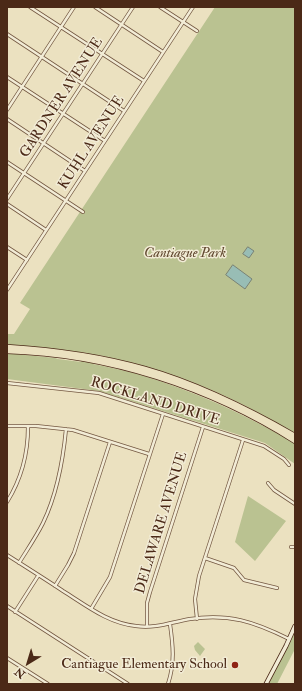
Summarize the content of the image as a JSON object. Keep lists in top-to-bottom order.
{
  "streets": {
    "street": [
      "GARDNER AVENUE",
      "KUHL AVENUE",
      "ROCKLAND DRIVE",
      "DELAWARE AVENUE"
    ]
  },
  "crossings": [
    ["ROCKLAND DRIVE", "DELAWARE AVENUE"]
  ],
  "parks": ["Cantiague Park"],
  "places": ["Cantiague Elementary School"],
  "north": "bottom left"
}
